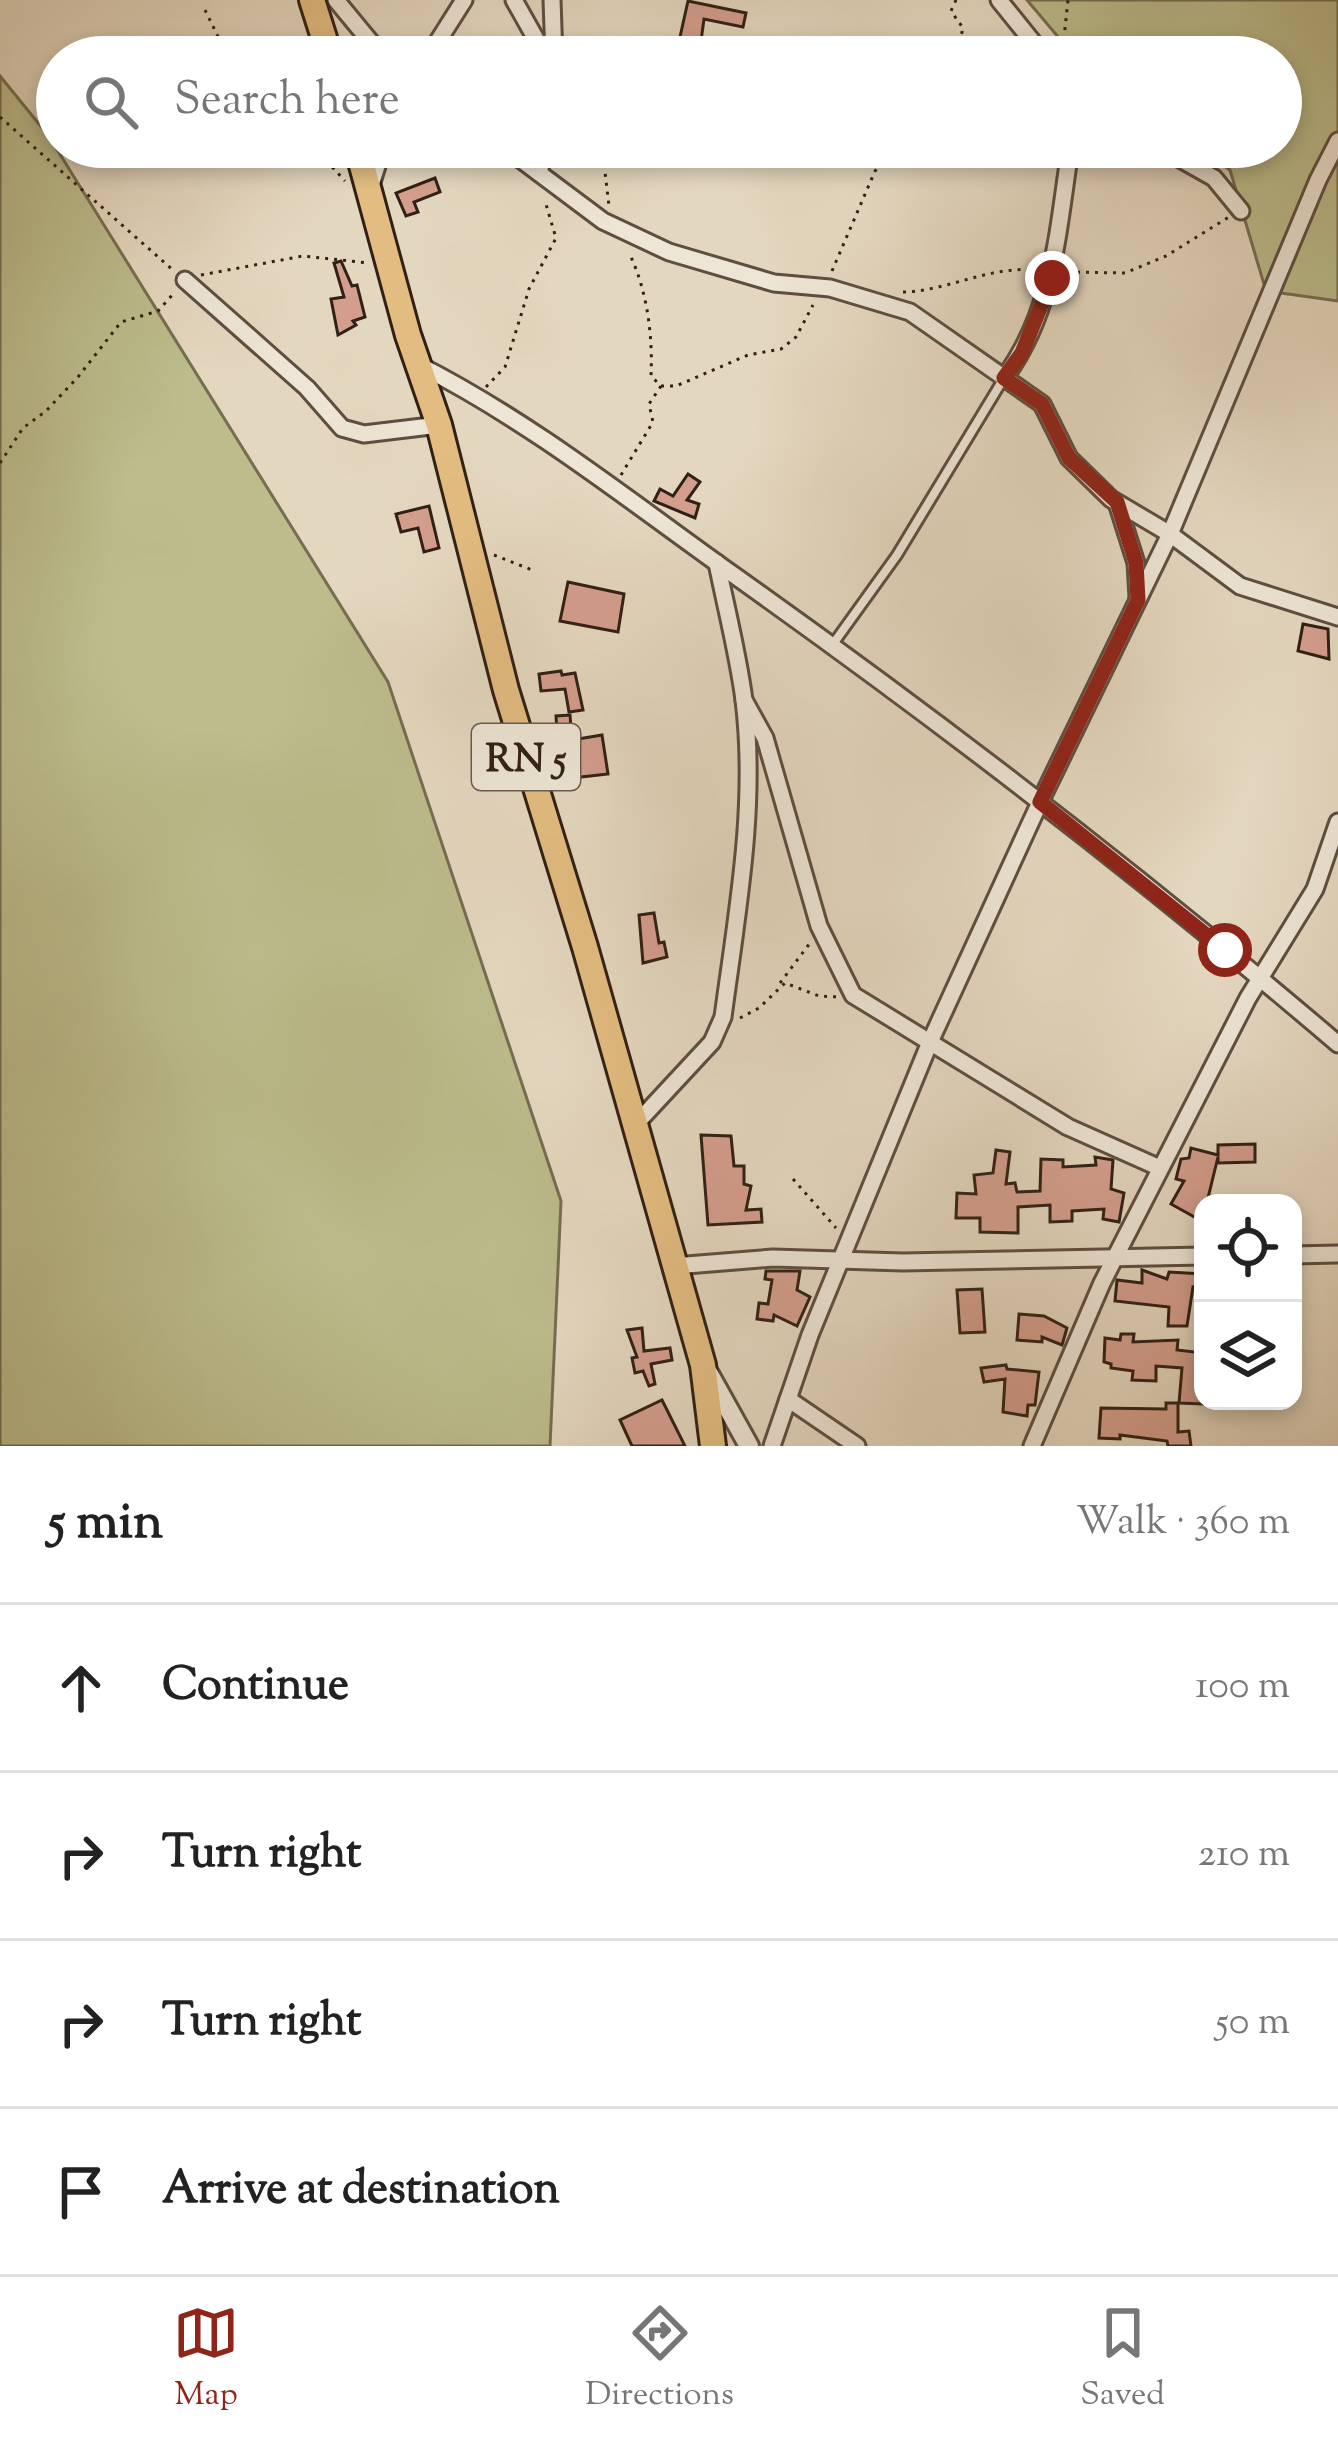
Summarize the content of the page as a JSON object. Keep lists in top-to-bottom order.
{
  "streets": {
    "main road": ["RN 5"]
  },
  "page": {
    "search": "Search here",
    "heading": ["5 min", "Walk · 360 m"],
    "list": [
      ["Continue", "100 m"],
      ["Turn right", "210 m"],
      ["Turn right", "50 m"],
      "Arrive at destination"
    ],
    "nav": ["Map", "Directions", "Saved"]
  }
}
